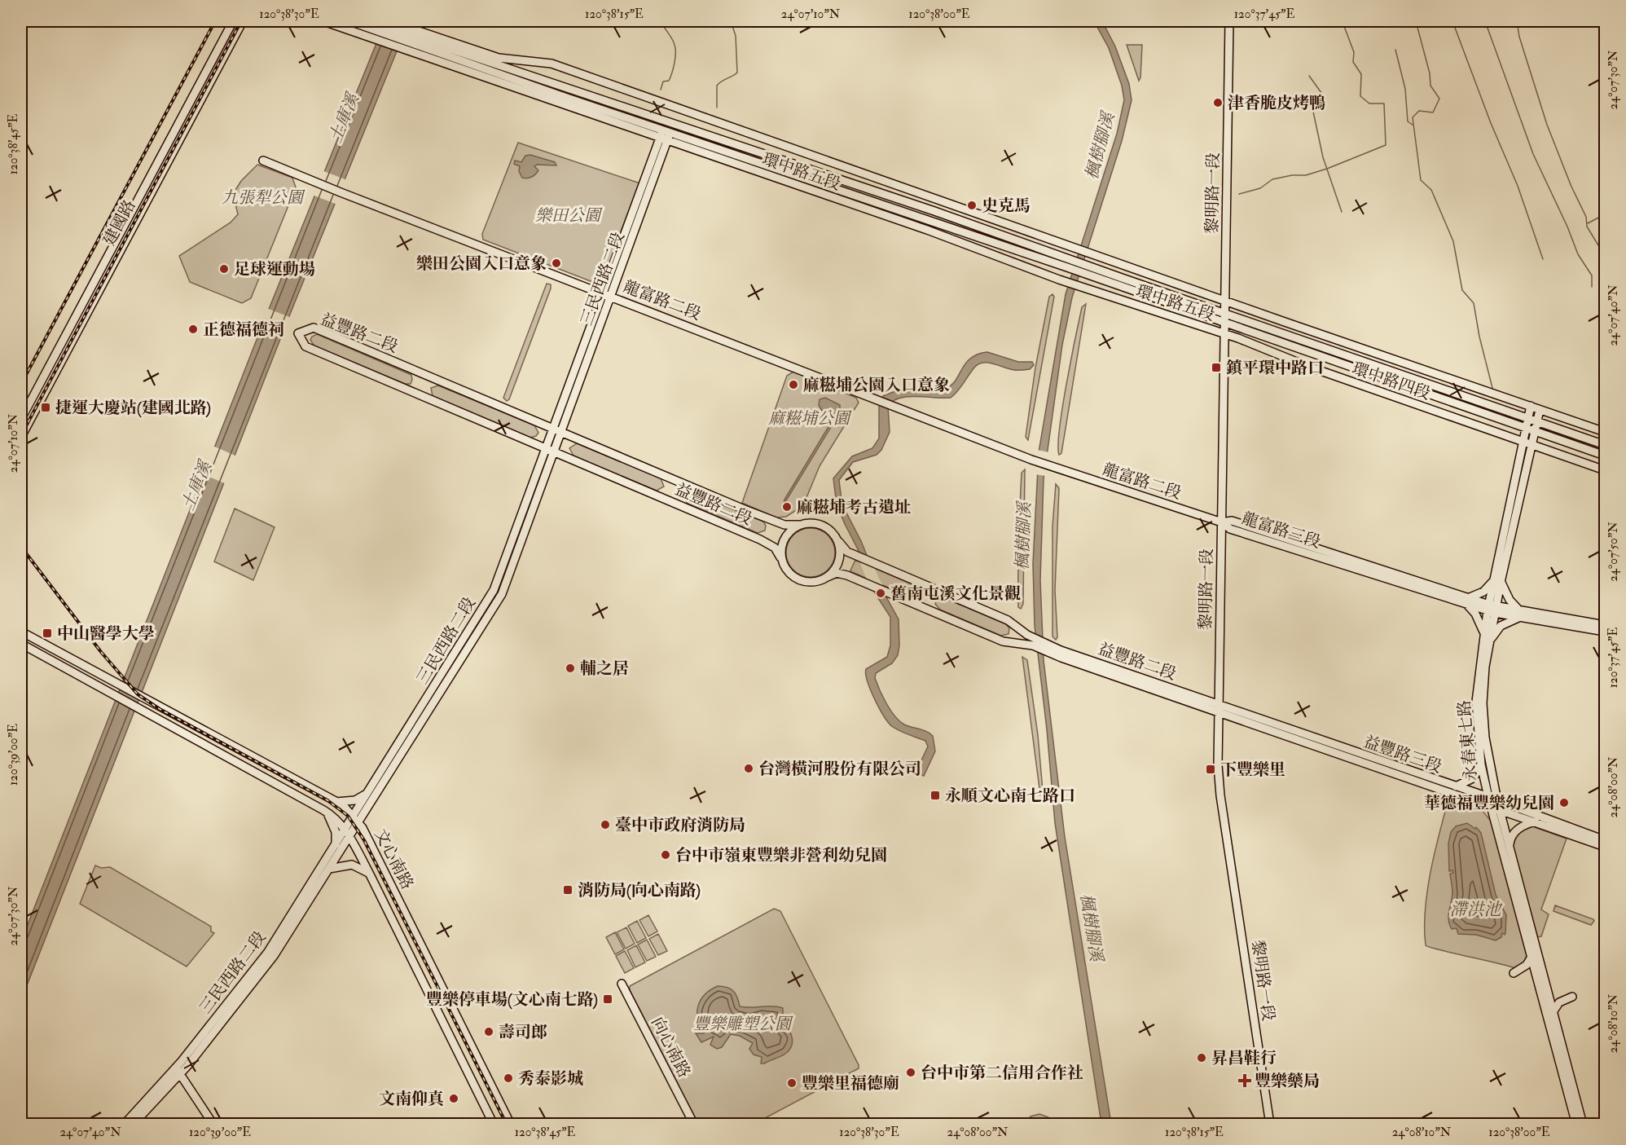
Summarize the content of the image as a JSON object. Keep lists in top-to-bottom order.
{
  "streets": {
    "street": [
      "環中路五段",
      "黎明路一段",
      "建國路",
      "三民西路二段",
      "龍富路二段",
      "益豐路二段",
      "環中路四段",
      "龍富路三段",
      "永春東七路",
      "益豐路三段",
      "文心南路",
      "向心南路"
    ]
  },
  "crossings": [
    ["環中路五段", "黎明路一段"],
    ["環中路五段", "三民西路二段"],
    ["環中路五段", "環中路四段"],
    ["黎明路一段", "龍富路二段"],
    ["黎明路一段", "益豐路二段"],
    ["黎明路一段", "環中路四段"],
    ["黎明路一段", "龍富路三段"],
    ["黎明路一段", "益豐路三段"],
    ["三民西路二段", "龍富路二段"],
    ["三民西路二段", "益豐路二段"],
    ["三民西路二段", "文心南路"],
    ["龍富路二段", "龍富路三段"],
    ["益豐路二段", "益豐路三段"],
    ["環中路四段", "永春東七路"],
    ["龍富路三段", "永春東七路"],
    ["永春東七路", "益豐路三段"]
  ],
  "water": ["土庫溪", "楓樹腳溪", "滯洪池"],
  "parks": [
    "九張犁公園",
    "樂田公園",
    "麻糍埔公園",
    "豐樂雕塑公園"
  ],
  "places": {
    "other": [
      "津香脆皮烤鴨",
      "史克馬",
      "樂田公園入口意象",
      "足球運動場",
      "正德福德祠",
      "麻糍埔公園入口意象",
      "麻糍埔考古遺址",
      "舊南屯溪文化景觀",
      "輔之居",
      "台灣橫河股份有限公司",
      "華德福豐樂幼兒園",
      "臺中市政府消防局",
      "台中市嶺東豐樂非營利幼兒園",
      "壽司郎",
      "昇昌鞋行",
      "台中市第二信用合作社",
      "秀泰影城",
      "豐樂里福德廟",
      "文南仰真"
    ],
    "transit": [
      "鎮平環中路口",
      "捷運大慶站(建國北路)",
      "中山醫學大學",
      "下豐樂里",
      "永順文心南七路口",
      "消防局(向心南路)",
      "豐樂停車場(文心南七路)"
    ],
    "health": ["豐樂藥局"]
  },
  "coordinates": [
    "120°38'30\"E",
    "120°38'15\"E",
    "24°07'10\"N",
    "120°38'00\"E",
    "120°37'45\"E",
    "24°07'30\"N",
    "120°38'45\"E",
    "24°07'40\"N",
    "24°07'50\"N",
    "120°39'00\"E",
    "24°08'00\"N",
    "24°08'10\"N"
  ]
}
